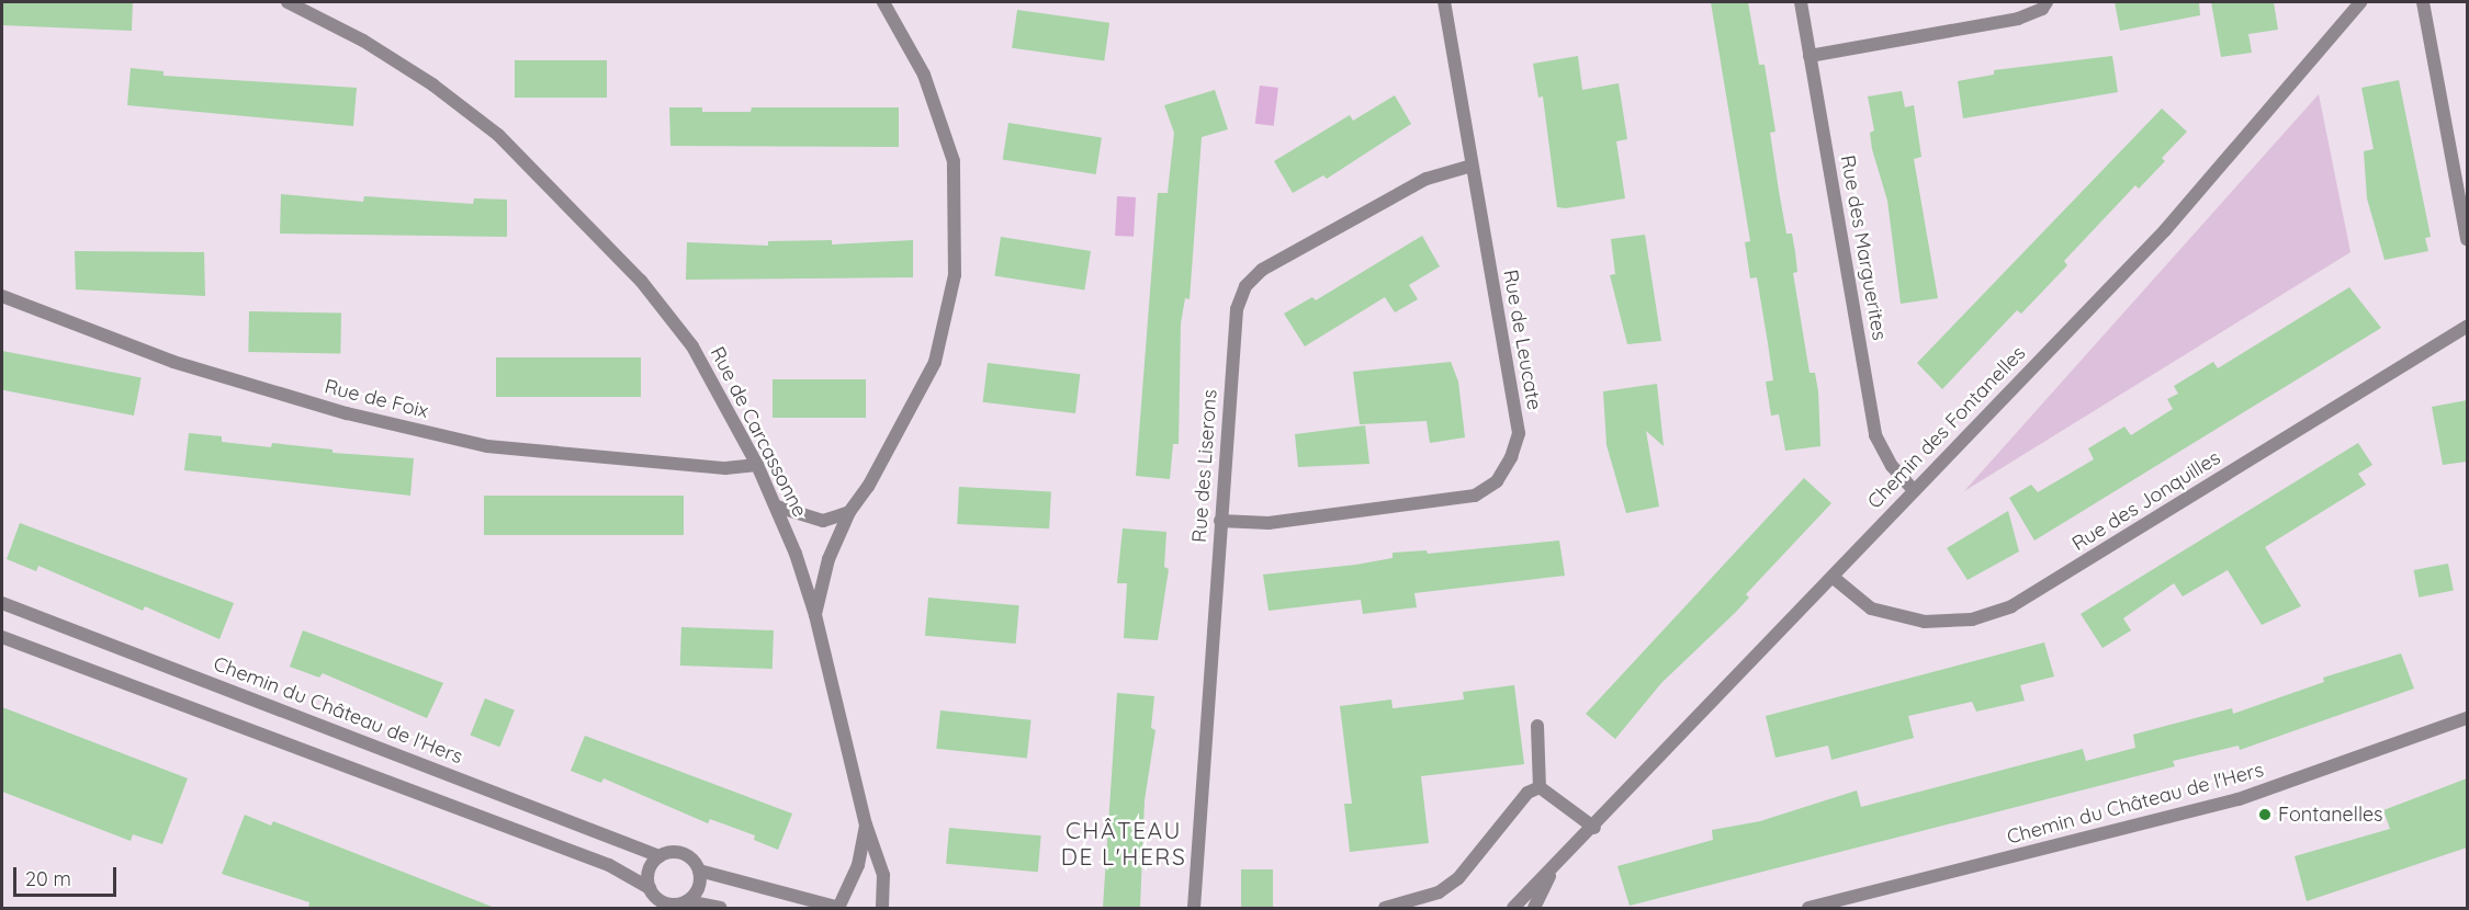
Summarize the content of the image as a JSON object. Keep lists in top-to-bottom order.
{
  "streets": {
    "street": [
      "Rue des Marguerites",
      "Rue de Leucate",
      "Rue de Foix",
      "Chemin des Fontanelles",
      "Rue de Carcassonne",
      "Rue des Liserons",
      "Rue des Jonquilles",
      "Chemin du Château de l'Hers"
    ]
  },
  "crossings": [
    ["Rue des Marguerites", "Chemin des Fontanelles"],
    ["Rue de Leucate", "Rue des Liserons"],
    ["Rue de Foix", "Rue de Carcassonne"],
    ["Chemin des Fontanelles", "Rue des Jonquilles"],
    ["Rue de Carcassonne", "Chemin du Château de l'Hers"]
  ],
  "districts": ["CHÂTEAU DE L'HERS"],
  "places": ["Fontanelles"],
  "scale_bar": "20 m"
}
